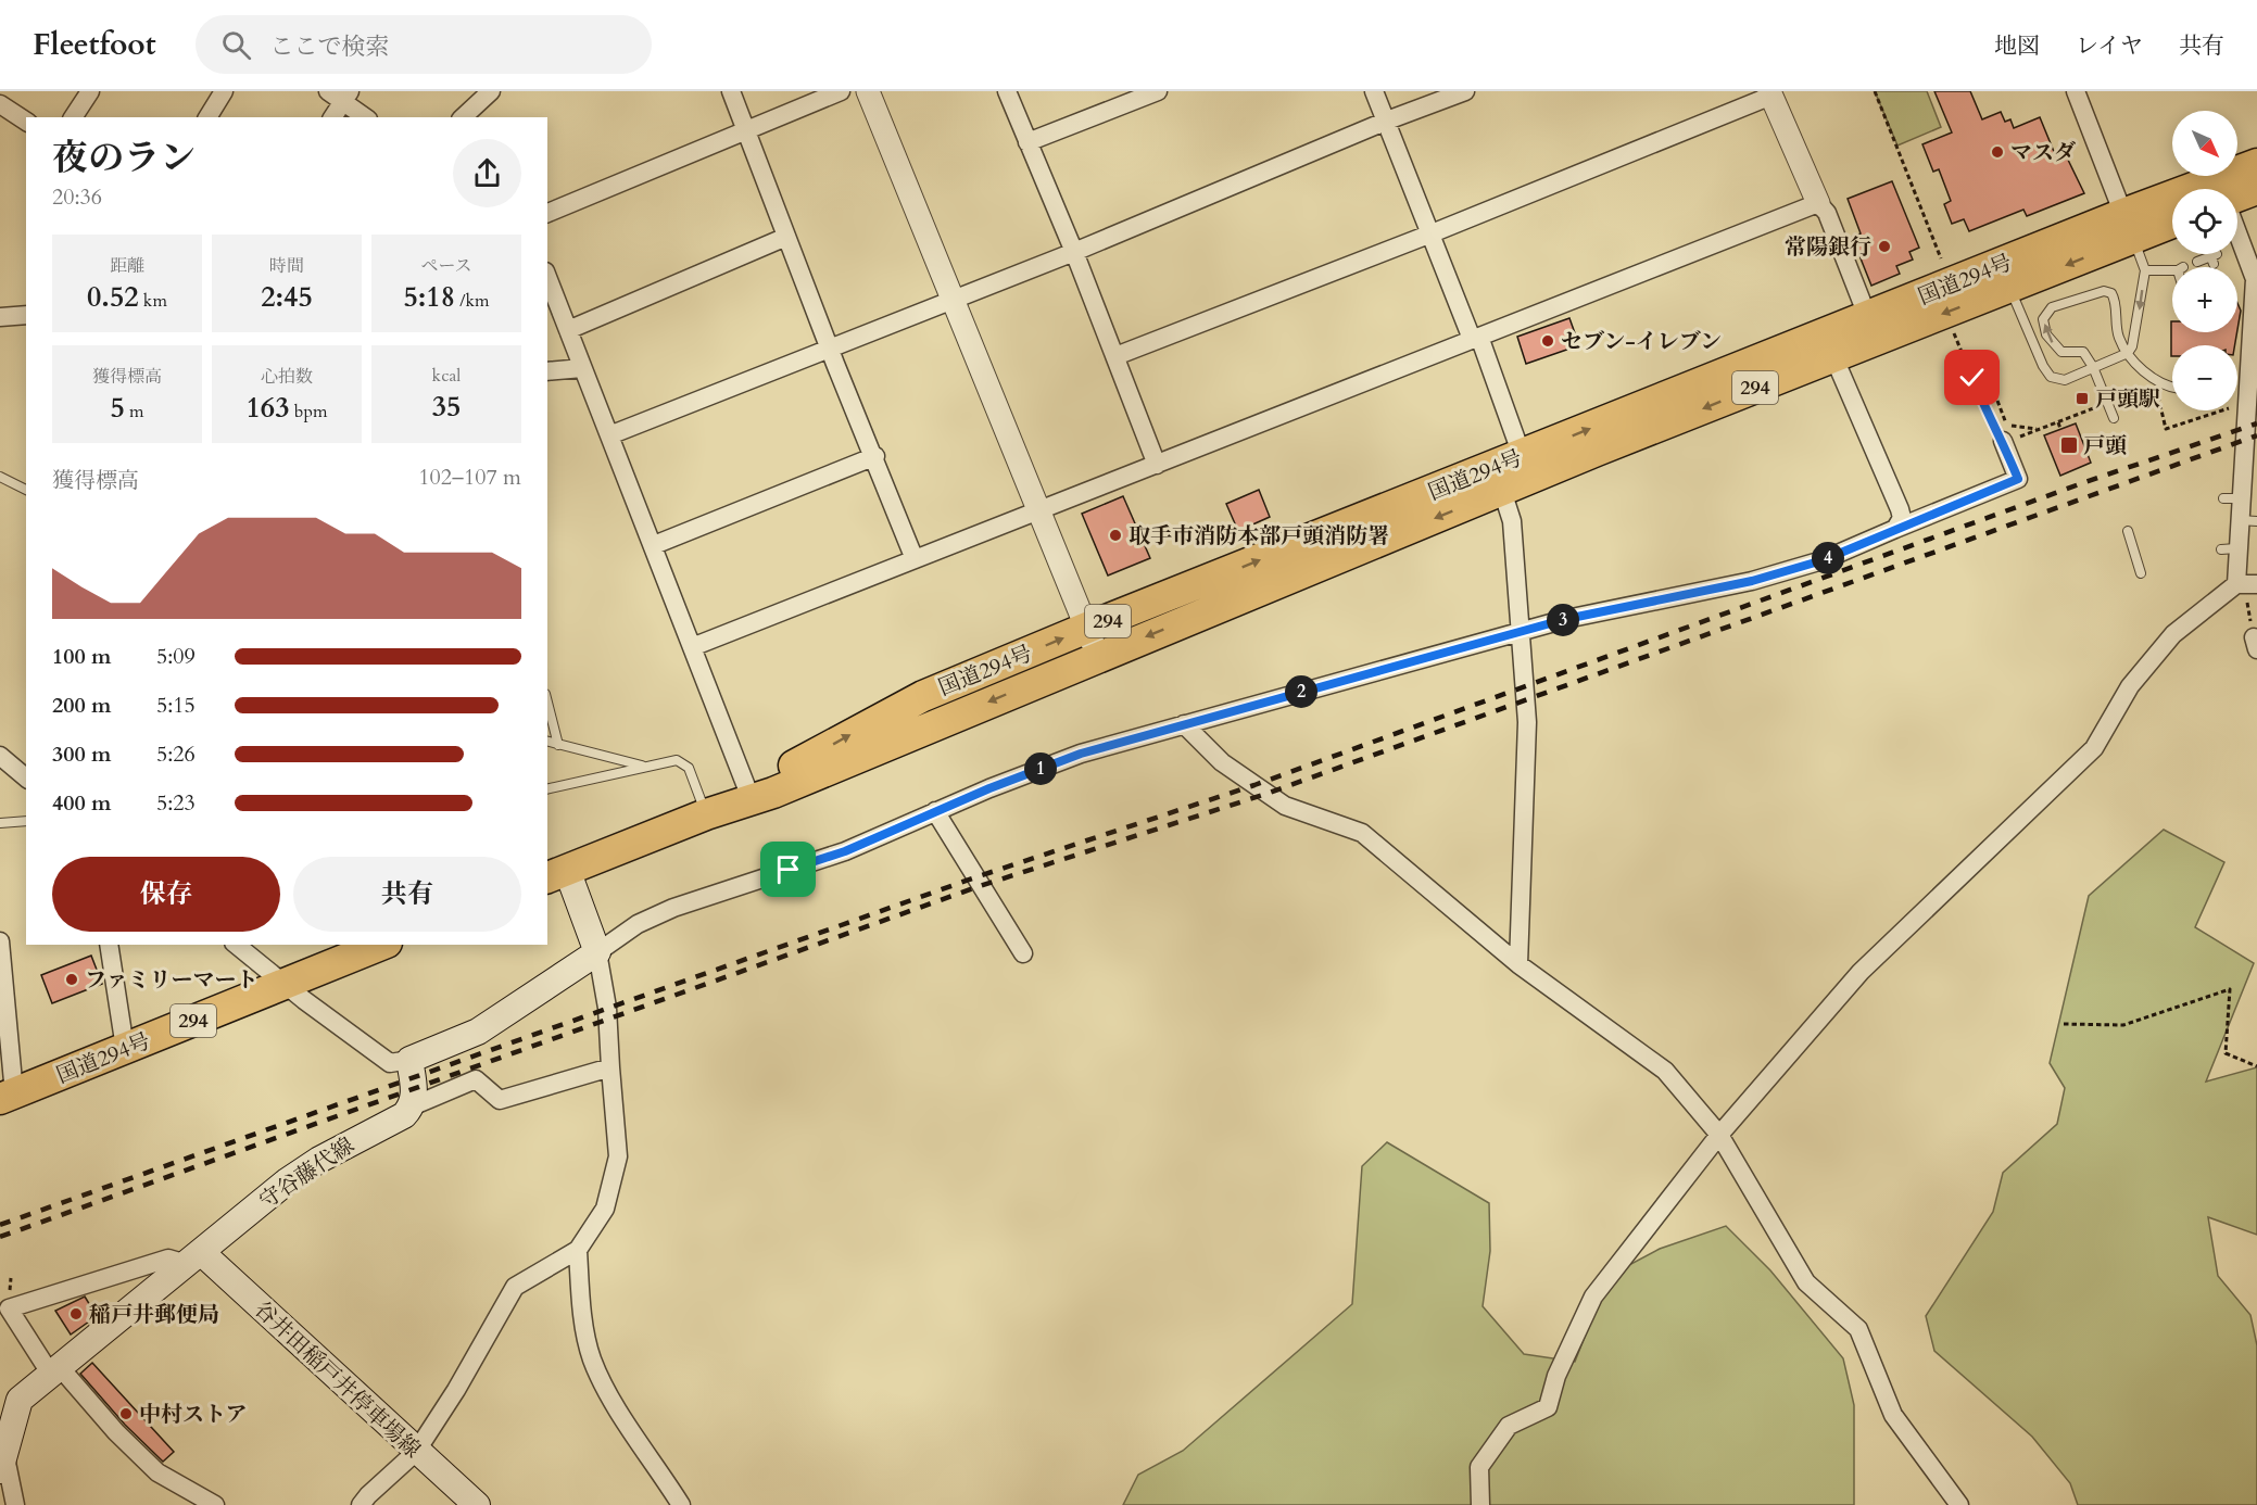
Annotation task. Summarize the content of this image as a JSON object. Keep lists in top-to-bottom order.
{
  "streets": {
    "highway": ["国道294号", "294"],
    "main road": ["守谷藤代線", "谷井田稲戸井停車場線"]
  },
  "crossings": [
    ["守谷藤代線", "谷井田稲戸井停車場線"]
  ],
  "places": {
    "other": [
      "マスダ",
      "常陽銀行",
      "セブン-イレブン",
      "取手市消防本部戸頭消防署",
      "ファミリーマート",
      "稲戸井郵便局",
      "中村ストア"
    ],
    "transit": ["戸頭駅", "戸頭"]
  },
  "north": "bottom right",
  "page": {
    "header": "Fleetfoot",
    "search": "ここで検索",
    "nav": ["地図", "レイヤ", "共有"],
    "map_buttons": ["+", "−"],
    "heading": ["夜のラン", "20:36"],
    "stats": [
      ["距離", "0.52 km"],
      ["時間", "2:45"],
      ["ペース", "5:18 /km"],
      ["獲得標高", "5 m"],
      ["心拍数", "163 bpm"],
      ["kcal", "35"]
    ],
    "chart": ["獲得標高", "102–107 m"],
    "pins": [
      "4",
      "3",
      "2",
      "1"
    ],
    "list": [
      {
        "name": "100 m",
        "note": "5:09"
      },
      {
        "name": "200 m",
        "note": "5:15"
      },
      {
        "name": "300 m",
        "note": "5:26"
      },
      {
        "name": "400 m",
        "note": "5:23"
      }
    ],
    "buttons": ["保存", "共有"]
  }
}
